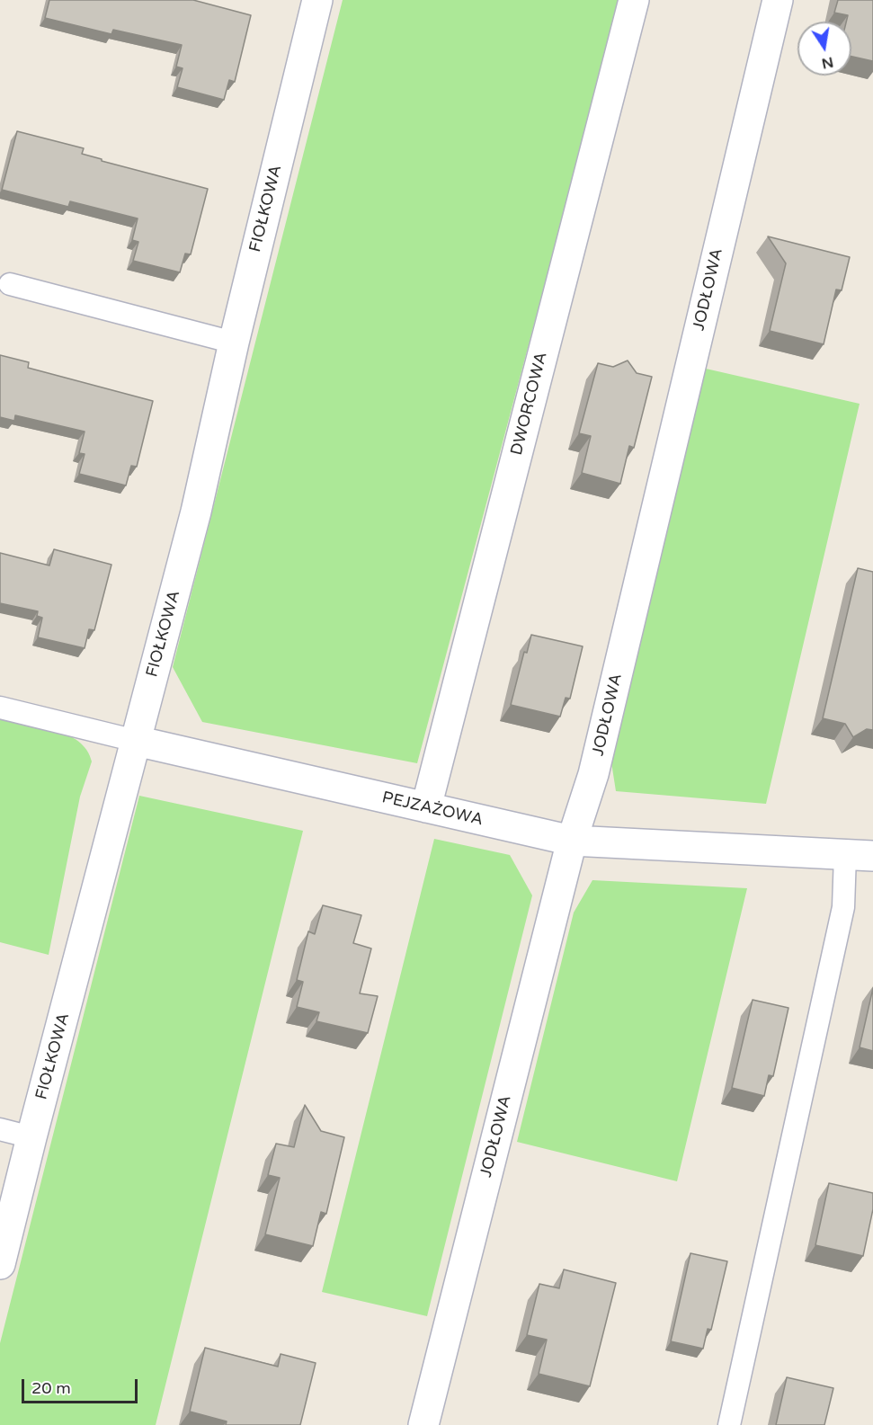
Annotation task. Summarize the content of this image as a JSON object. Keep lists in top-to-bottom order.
{
  "streets": {
    "street": [
      "FIOŁKOWA",
      "JODŁOWA",
      "DWORCOWA",
      "PEJZAŻOWA"
    ]
  },
  "crossings": [
    ["FIOŁKOWA", "PEJZAŻOWA"],
    ["JODŁOWA", "PEJZAŻOWA"],
    ["DWORCOWA", "PEJZAŻOWA"]
  ],
  "scale_bar": "20 m",
  "north": "bottom"
}
